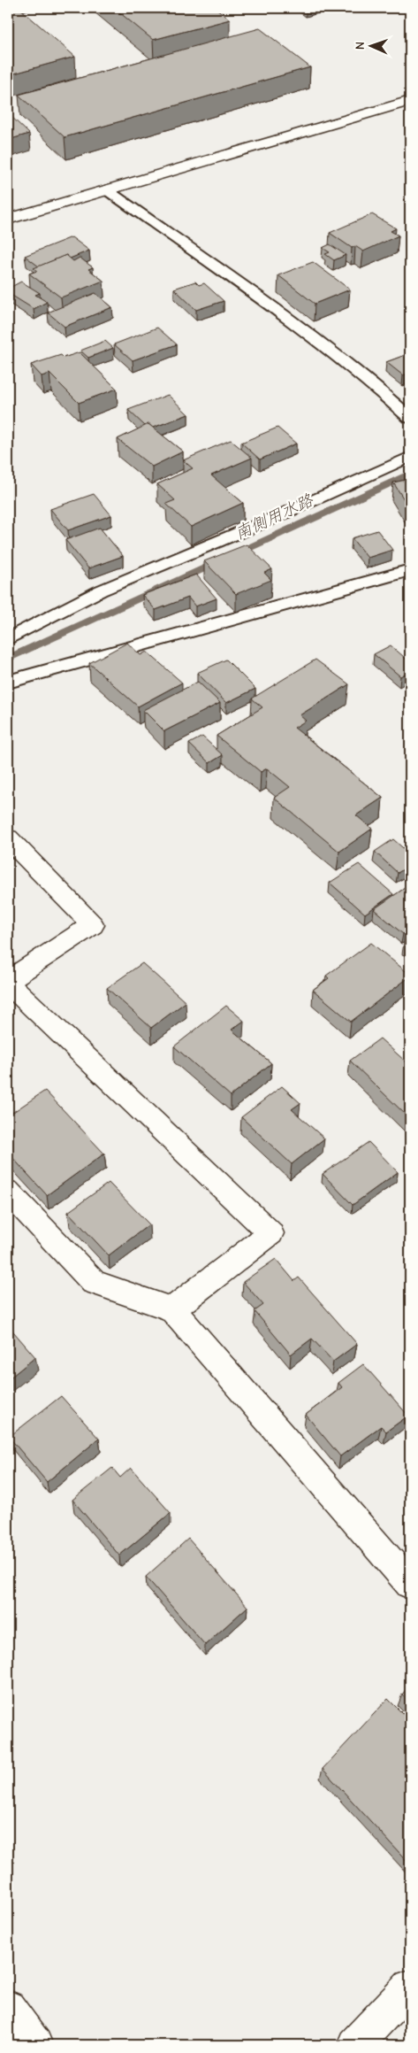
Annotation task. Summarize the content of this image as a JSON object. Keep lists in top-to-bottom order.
{
  "water": ["南側用水路"],
  "north": "left"
}
